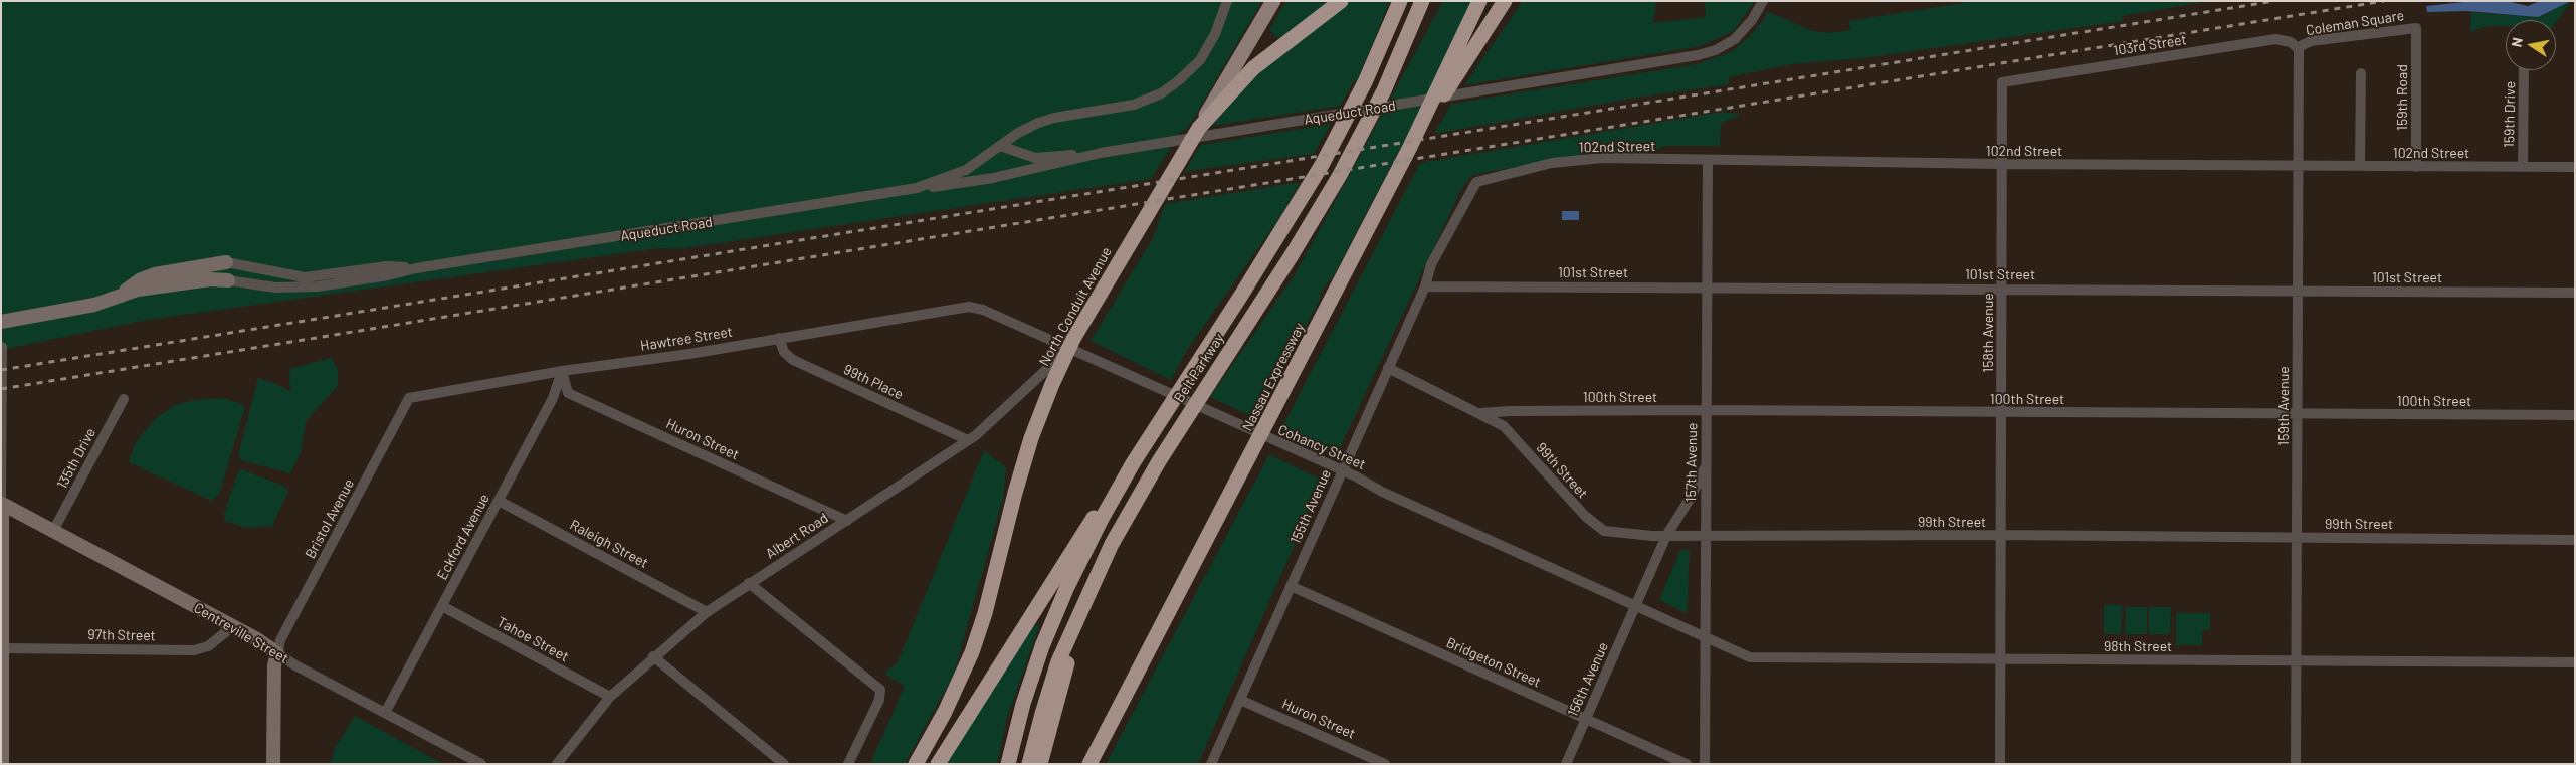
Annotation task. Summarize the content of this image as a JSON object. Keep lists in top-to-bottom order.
{
  "streets": {
    "highway": ["North Conduit Avenue", "Belt Parkway", "Nassau Expressway"],
    "street": [
      "Coleman Square",
      "103rd Street",
      "159th Road",
      "Aqueduct Road",
      "159th Drive",
      "102nd Street",
      "101st Street",
      "158th Avenue",
      "Hawtree Street",
      "99th Place",
      "100th Street",
      "159th Avenue",
      "Huron Street",
      "Cohancy Street",
      "135th Drive",
      "157th Avenue",
      "99th Street",
      "155th Avenue",
      "Bristol Avenue",
      "Albert Road",
      "Eckford Avenue",
      "Raleigh Street",
      "Centreville Street",
      "97th Street",
      "Tahoe Street",
      "98th Street",
      "Bridgeton Street",
      "156th Avenue"
    ]
  },
  "crossings": [
    ["Coleman Square", "103rd Street"],
    ["Coleman Square", "159th Road"],
    ["Coleman Square", "159th Avenue"],
    ["103rd Street", "158th Avenue"],
    ["103rd Street", "159th Avenue"],
    ["159th Road", "102nd Street"],
    ["Aqueduct Road", "North Conduit Avenue"],
    ["159th Drive", "102nd Street"],
    ["102nd Street", "158th Avenue"],
    ["102nd Street", "159th Avenue"],
    ["102nd Street", "157th Avenue"],
    ["102nd Street", "155th Avenue"],
    ["101st Street", "158th Avenue"],
    ["101st Street", "159th Avenue"],
    ["101st Street", "157th Avenue"],
    ["101st Street", "155th Avenue"],
    ["North Conduit Avenue", "Cohancy Street"],
    ["North Conduit Avenue", "Albert Road"],
    ["158th Avenue", "100th Street"],
    ["158th Avenue", "99th Street"],
    ["158th Avenue", "98th Street"],
    ["Hawtree Street", "99th Place"],
    ["Hawtree Street", "Huron Street"],
    ["Hawtree Street", "Cohancy Street"],
    ["Hawtree Street", "Bristol Avenue"],
    ["Hawtree Street", "Eckford Avenue"],
    ["99th Place", "Albert Road"],
    ["100th Street", "159th Avenue"],
    ["100th Street", "157th Avenue"],
    ["100th Street", "99th Street"],
    ["159th Avenue", "99th Street"],
    ["159th Avenue", "98th Street"],
    ["Huron Street", "155th Avenue"],
    ["Huron Street", "Albert Road"],
    ["Huron Street", "Eckford Avenue"],
    ["Cohancy Street", "157th Avenue"],
    ["Cohancy Street", "155th Avenue"],
    ["Cohancy Street", "Albert Road"],
    ["Cohancy Street", "98th Street"],
    ["Cohancy Street", "156th Avenue"],
    ["135th Drive", "Centreville Street"],
    ["157th Avenue", "99th Street"],
    ["157th Avenue", "98th Street"],
    ["99th Street", "155th Avenue"],
    ["155th Avenue", "Bridgeton Street"],
    ["Bristol Avenue", "Centreville Street"],
    ["Albert Road", "Raleigh Street"],
    ["Albert Road", "Tahoe Street"],
    ["Eckford Avenue", "Raleigh Street"],
    ["Eckford Avenue", "Centreville Street"],
    ["Eckford Avenue", "Tahoe Street"],
    ["Centreville Street", "97th Street"],
    ["Bridgeton Street", "156th Avenue"]
  ],
  "north": "left"
}
